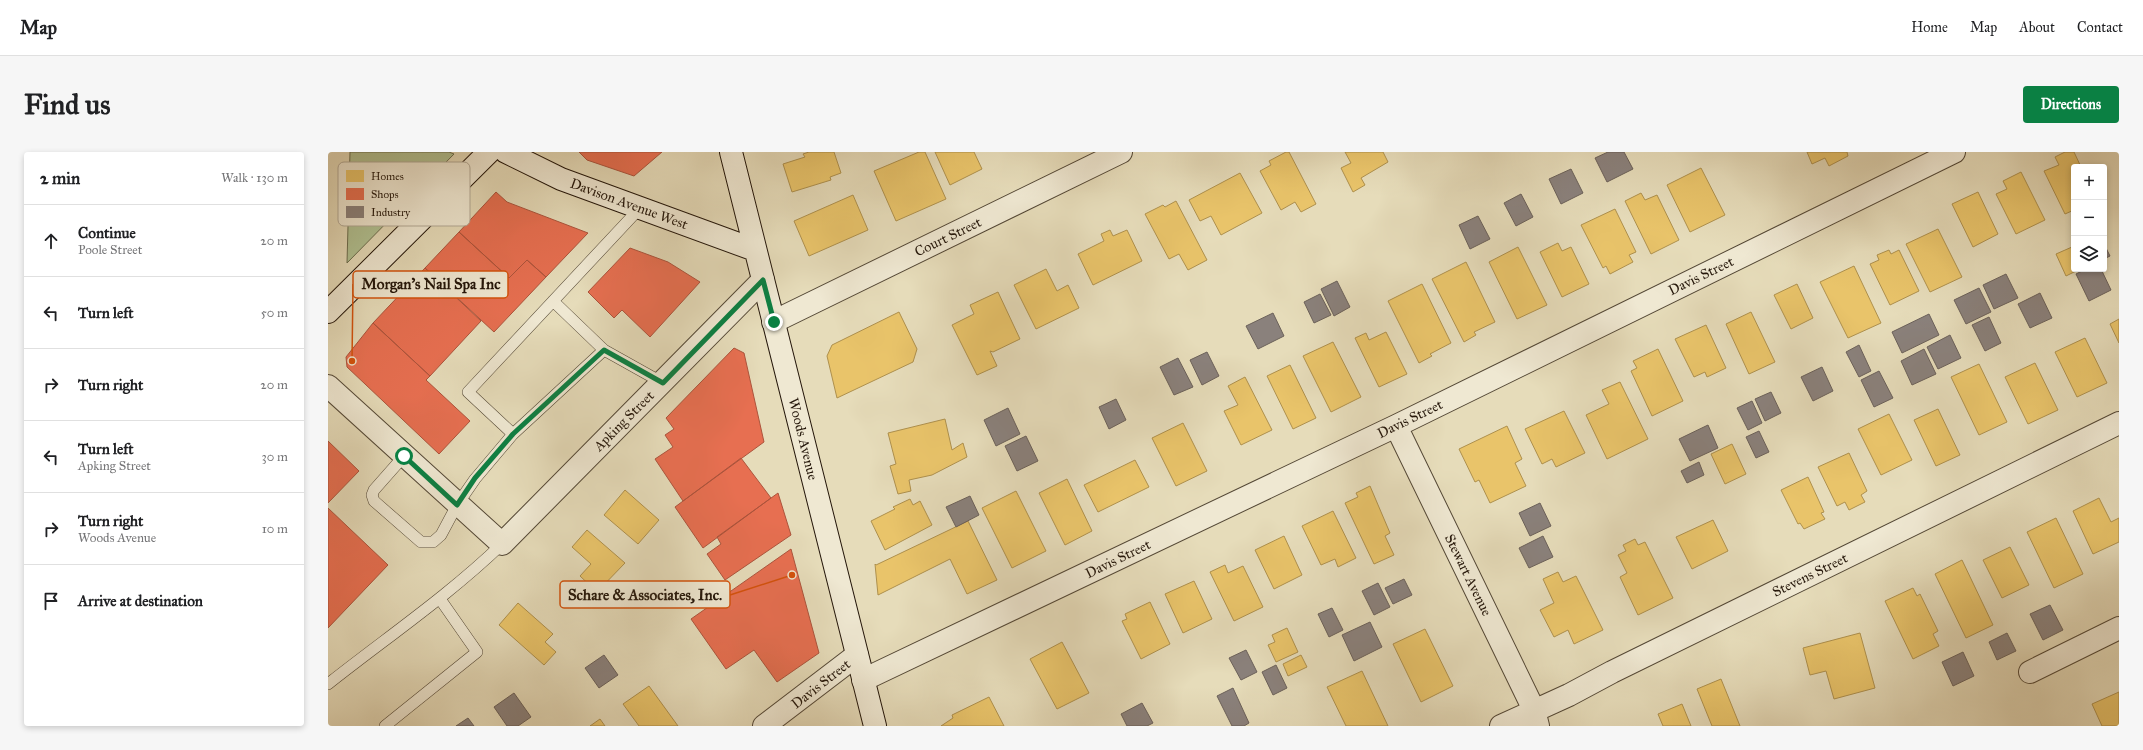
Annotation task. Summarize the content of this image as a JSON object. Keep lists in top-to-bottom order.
{
  "streets": {
    "street": [
      "Davison Avenue West",
      "Court Street",
      "Davis Street",
      "Apking Street",
      "Woods Avenue",
      "Stewart Avenue",
      "Stevens Street"
    ]
  },
  "crossings": [
    ["Davison Avenue West", "Woods Avenue"],
    ["Court Street", "Woods Avenue"],
    ["Davis Street", "Woods Avenue"],
    ["Davis Street", "Stewart Avenue"],
    ["Apking Street", "Woods Avenue"],
    ["Stewart Avenue", "Stevens Street"]
  ],
  "places": ["Morgan's Nail Spa Inc", "Schare & Associates, Inc."],
  "legend": ["Homes", "Shops", "Industry"],
  "page": {
    "header": "Map",
    "nav": [
      "Home",
      "Map",
      "About",
      "Contact"
    ],
    "buttons": "Directions",
    "title": "Find us",
    "heading": ["2 min", "Walk · 130 m"],
    "map_buttons": ["+", "−"],
    "list": [
      ["Continue", "Poole Street", "20 m"],
      ["Turn left", "50 m"],
      ["Turn right", "20 m"],
      ["Turn left", "Apking Street", "30 m"],
      ["Turn right", "Woods Avenue", "10 m"],
      "Arrive at destination"
    ]
  }
}
